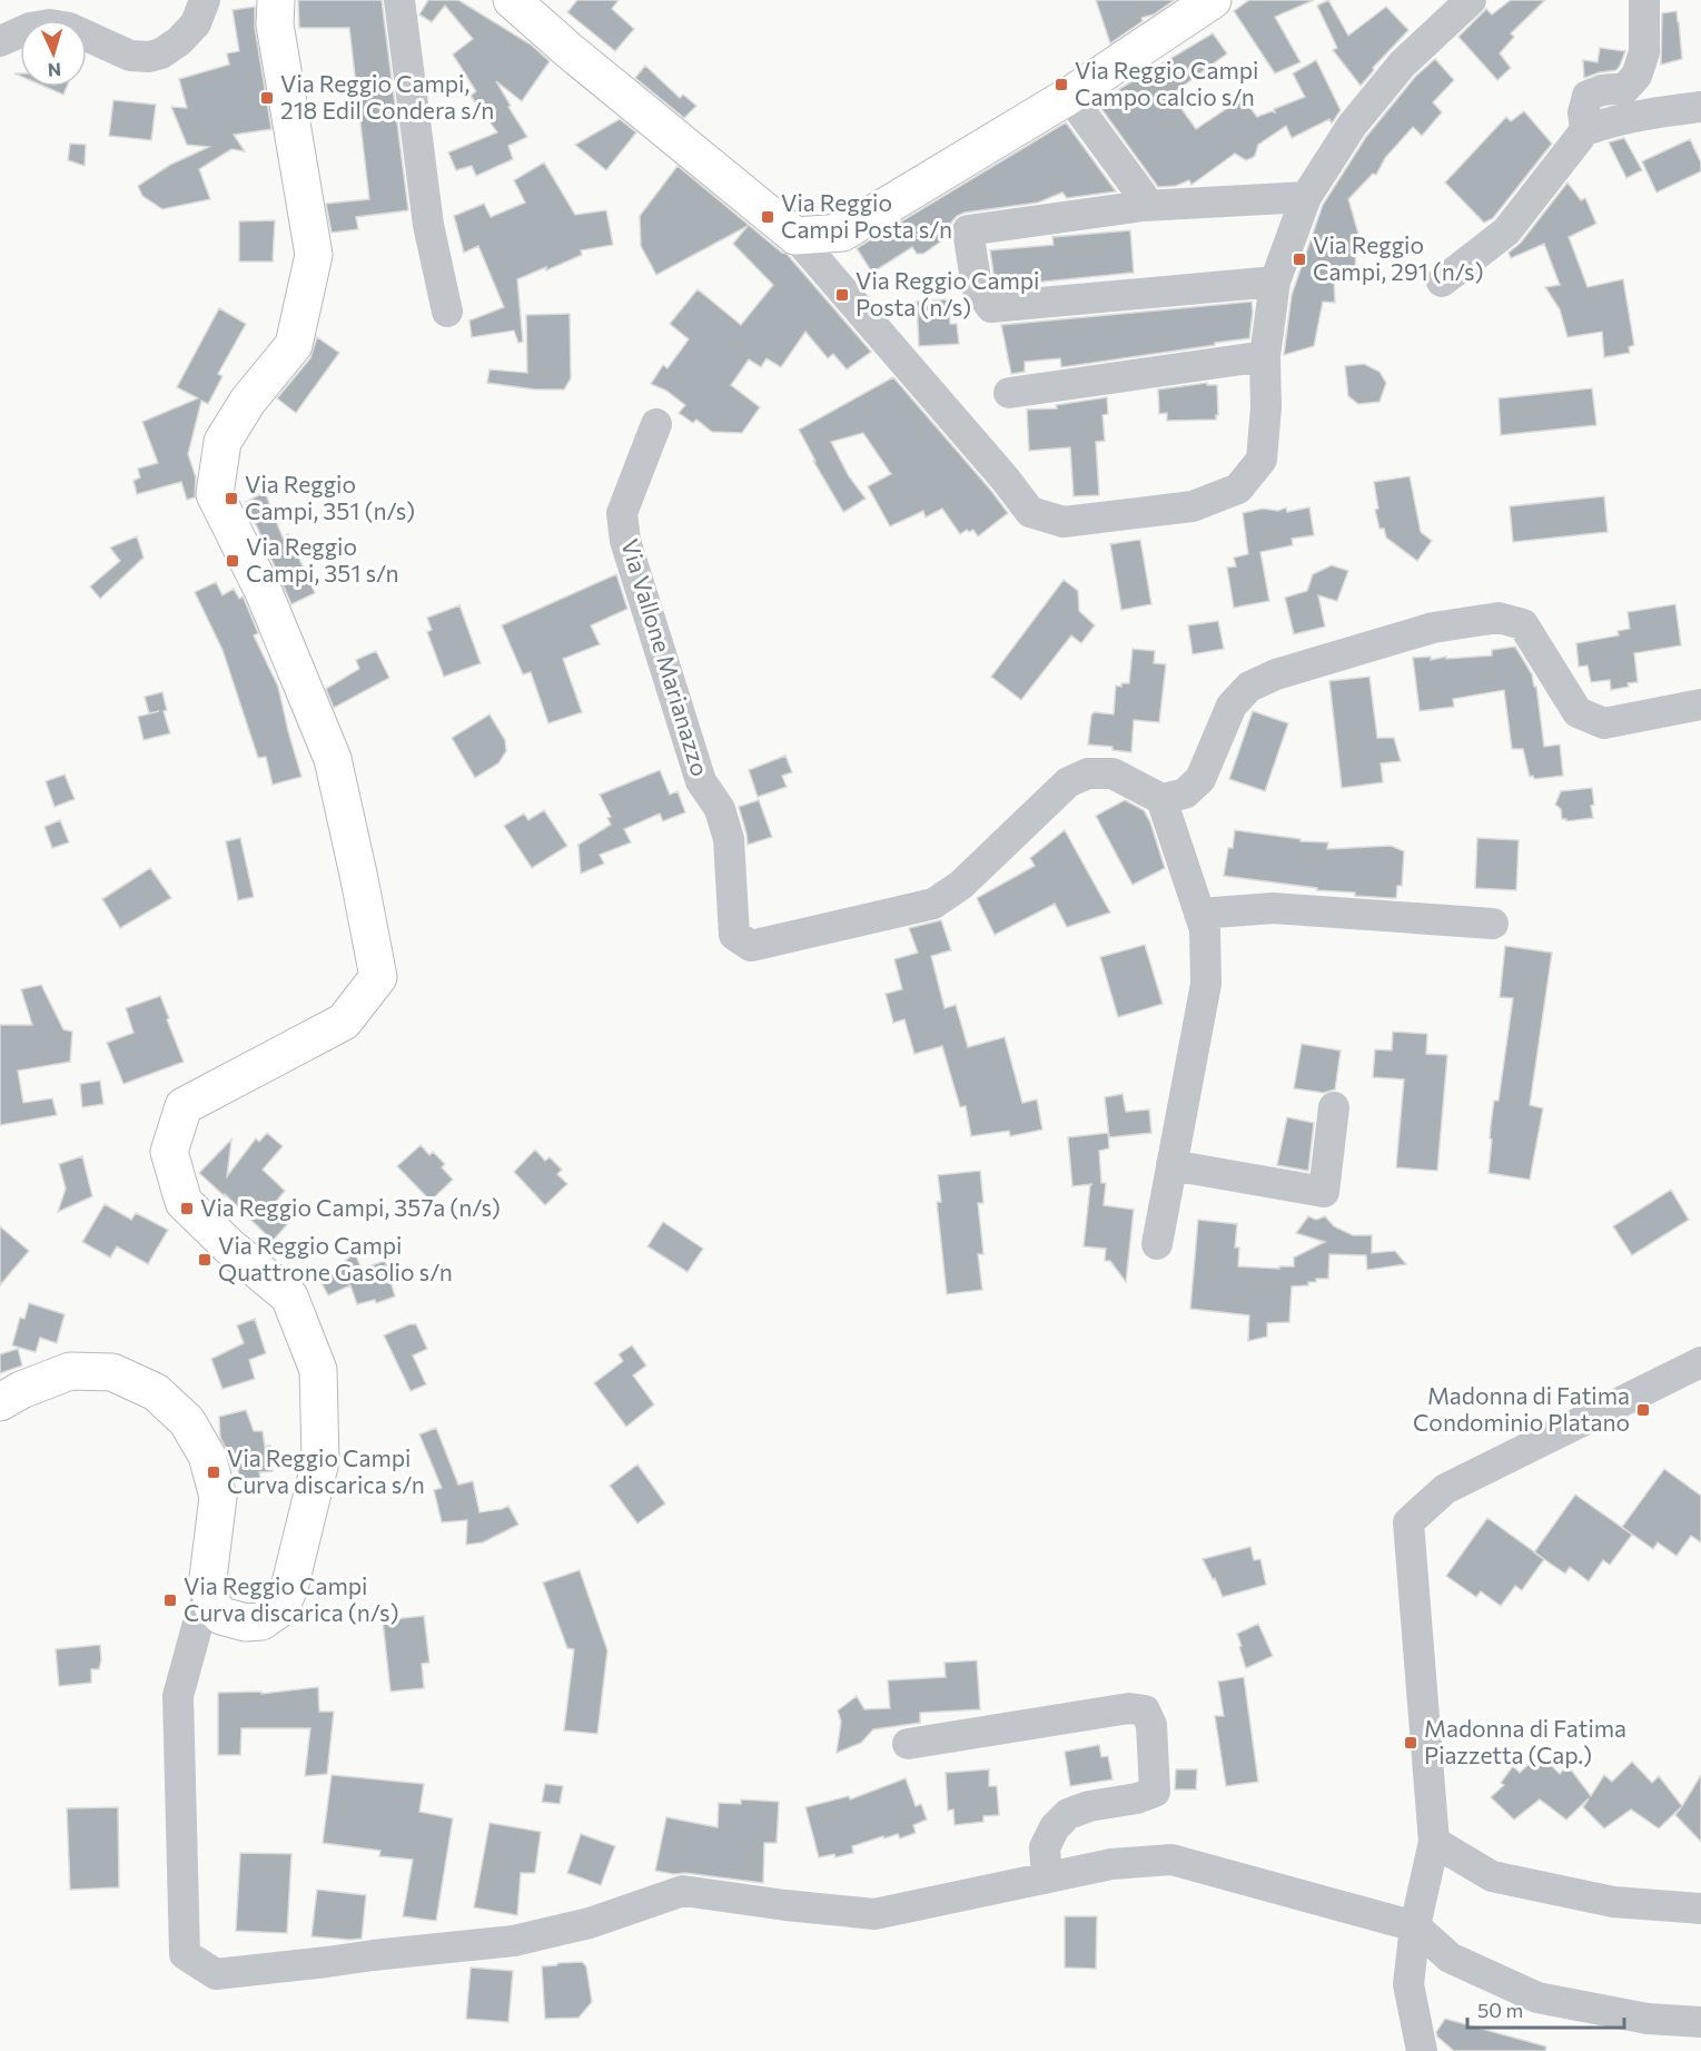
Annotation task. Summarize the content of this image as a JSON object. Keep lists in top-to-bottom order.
{
  "streets": {
    "street": ["Via Vallone Marianazzo"]
  },
  "places": {
    "transit": [
      "Via Reggio Campi Campo calcio s/n",
      "Via Reggio Campi, 218 Edil Condera s/n",
      "Via Reggio Campi Posta s/n",
      "Via Reggio Campi, 291 (n/s)",
      "Via Reggio Campi Posta (n/s)",
      "Via Reggio Campi, 351 (n/s)",
      "Via Reggio Campi, 351 s/n",
      "Via Reggio Campi, 357a (n/s)",
      "Via Reggio Campi Quattrone Gasolio s/n",
      "Madonna di Fatima Condominio Platano",
      "Via Reggio Campi Curva discarica s/n",
      "Via Reggio Campi Curva discarica (n/s)",
      "Madonna di Fatima Piazzetta (Cap.)"
    ]
  },
  "scale_bar": "50 m",
  "north": "bottom"
}
